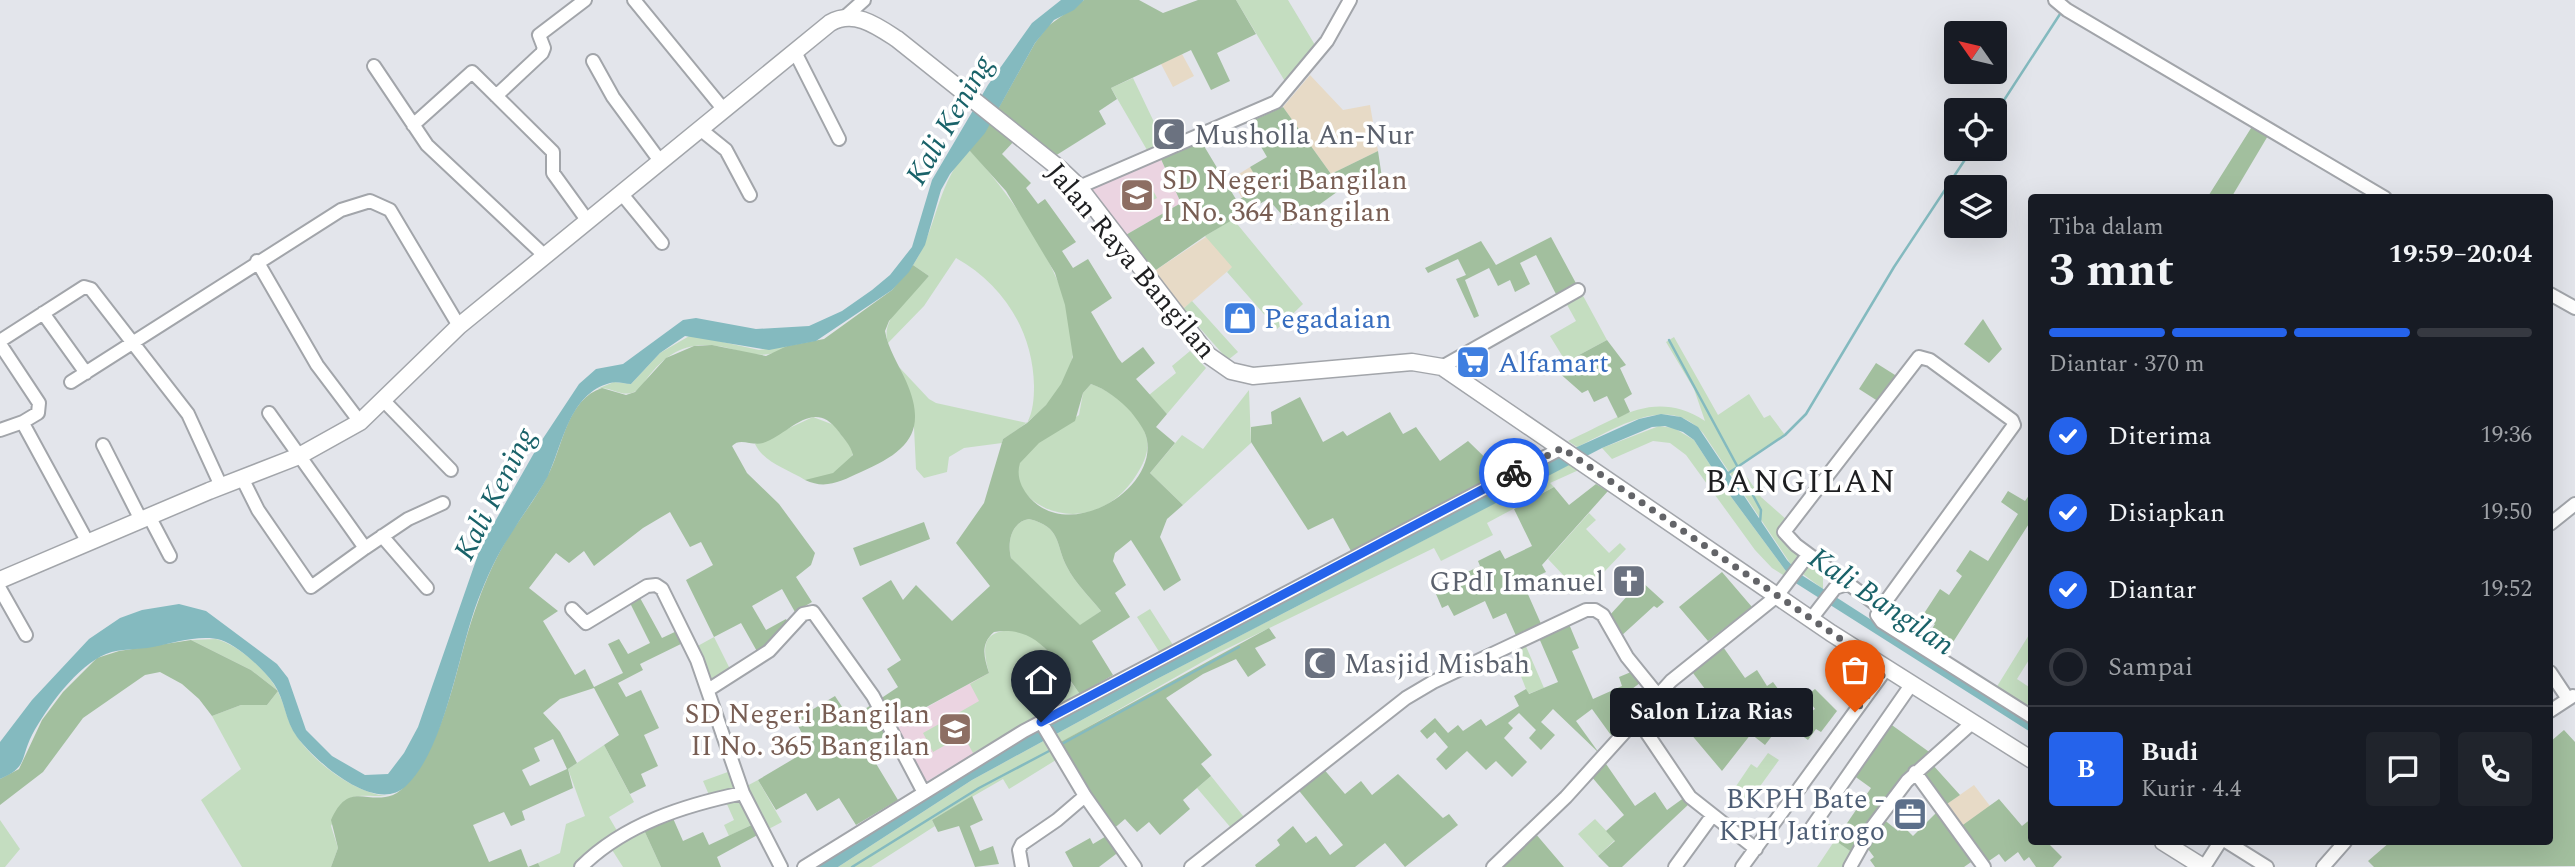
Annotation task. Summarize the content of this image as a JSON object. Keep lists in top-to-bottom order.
{
  "streets": {
    "main road": ["Jalan Raya Bangilan"]
  },
  "districts": ["BANGILAN"],
  "water": ["Kali Kening", "Kali Bangilan"],
  "places": {
    "mosque": ["Musholla An-Nur", "Masjid Misbah"],
    "school or university": ["SD Negeri Bangilan I No. 364 Bangilan", "SD Negeri Bangilan II No. 365 Bangilan"],
    "shop": ["Pegadaian"],
    "supermarket": ["Alfamart"],
    "church": ["GPdI Imanuel"],
    "other": ["Salon Liza Rias"],
    "office": ["BKPH Bate - KPH Jatirogo"]
  },
  "north": "top left",
  "page": {
    "heading": ["3 mnt", "Tiba dalam", "19:59–20:04"],
    "panel": ["Budi", "Kurir · 4.4"],
    "bar": "Diantar · 370 m",
    "list": [
      ["Diterima", "19:36"],
      ["Disiapkan", "19:50"],
      ["Diantar", "19:52"],
      "Sampai"
    ],
    "bubble": "Salon Liza Rias",
    "round": "B"
  }
}
